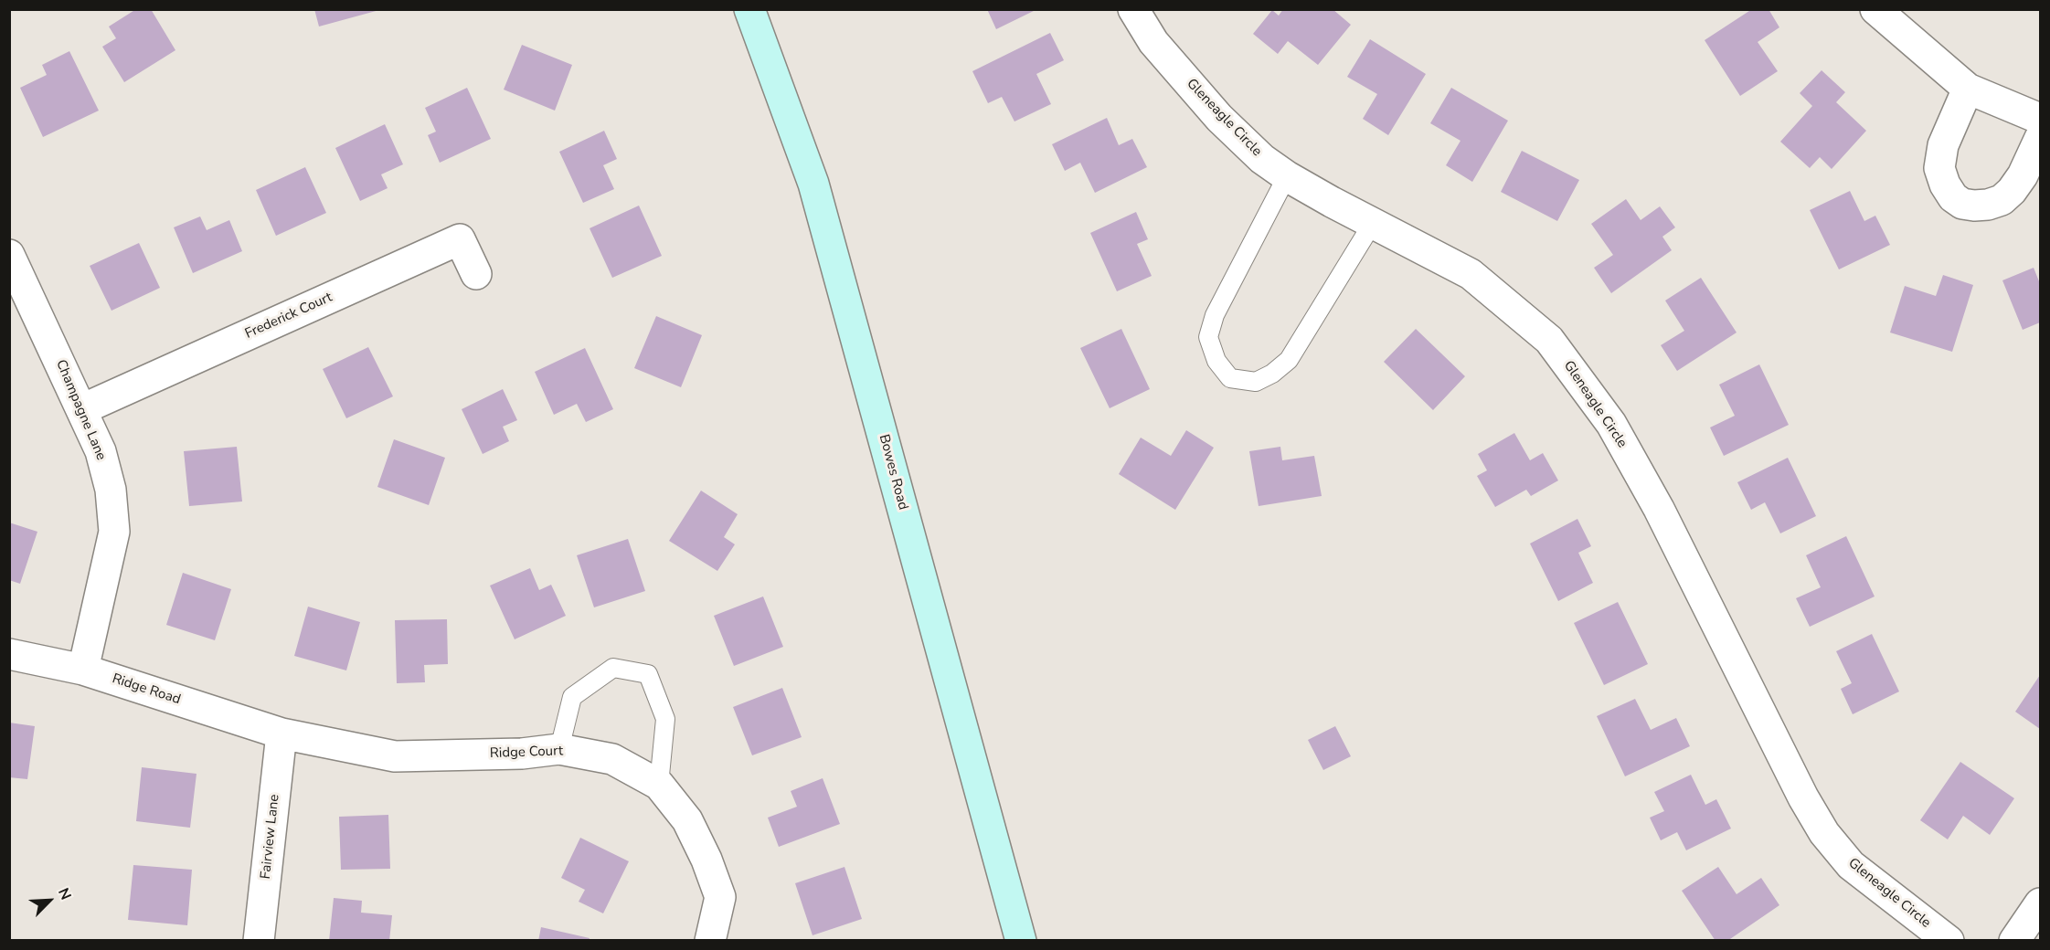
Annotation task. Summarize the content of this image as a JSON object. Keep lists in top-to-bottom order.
{
  "streets": {
    "main road": ["Bowes Road"],
    "street": [
      "Gleneagle Circle",
      "Frederick Court",
      "Champagne Lane",
      "Ridge Road",
      "Ridge Court",
      "Fairview Lane"
    ]
  },
  "crossings": [
    ["Frederick Court", "Champagne Lane"],
    ["Champagne Lane", "Ridge Road"],
    ["Ridge Road", "Ridge Court"],
    ["Ridge Road", "Fairview Lane"],
    ["Ridge Court", "Fairview Lane"]
  ],
  "north": "top right"
}
